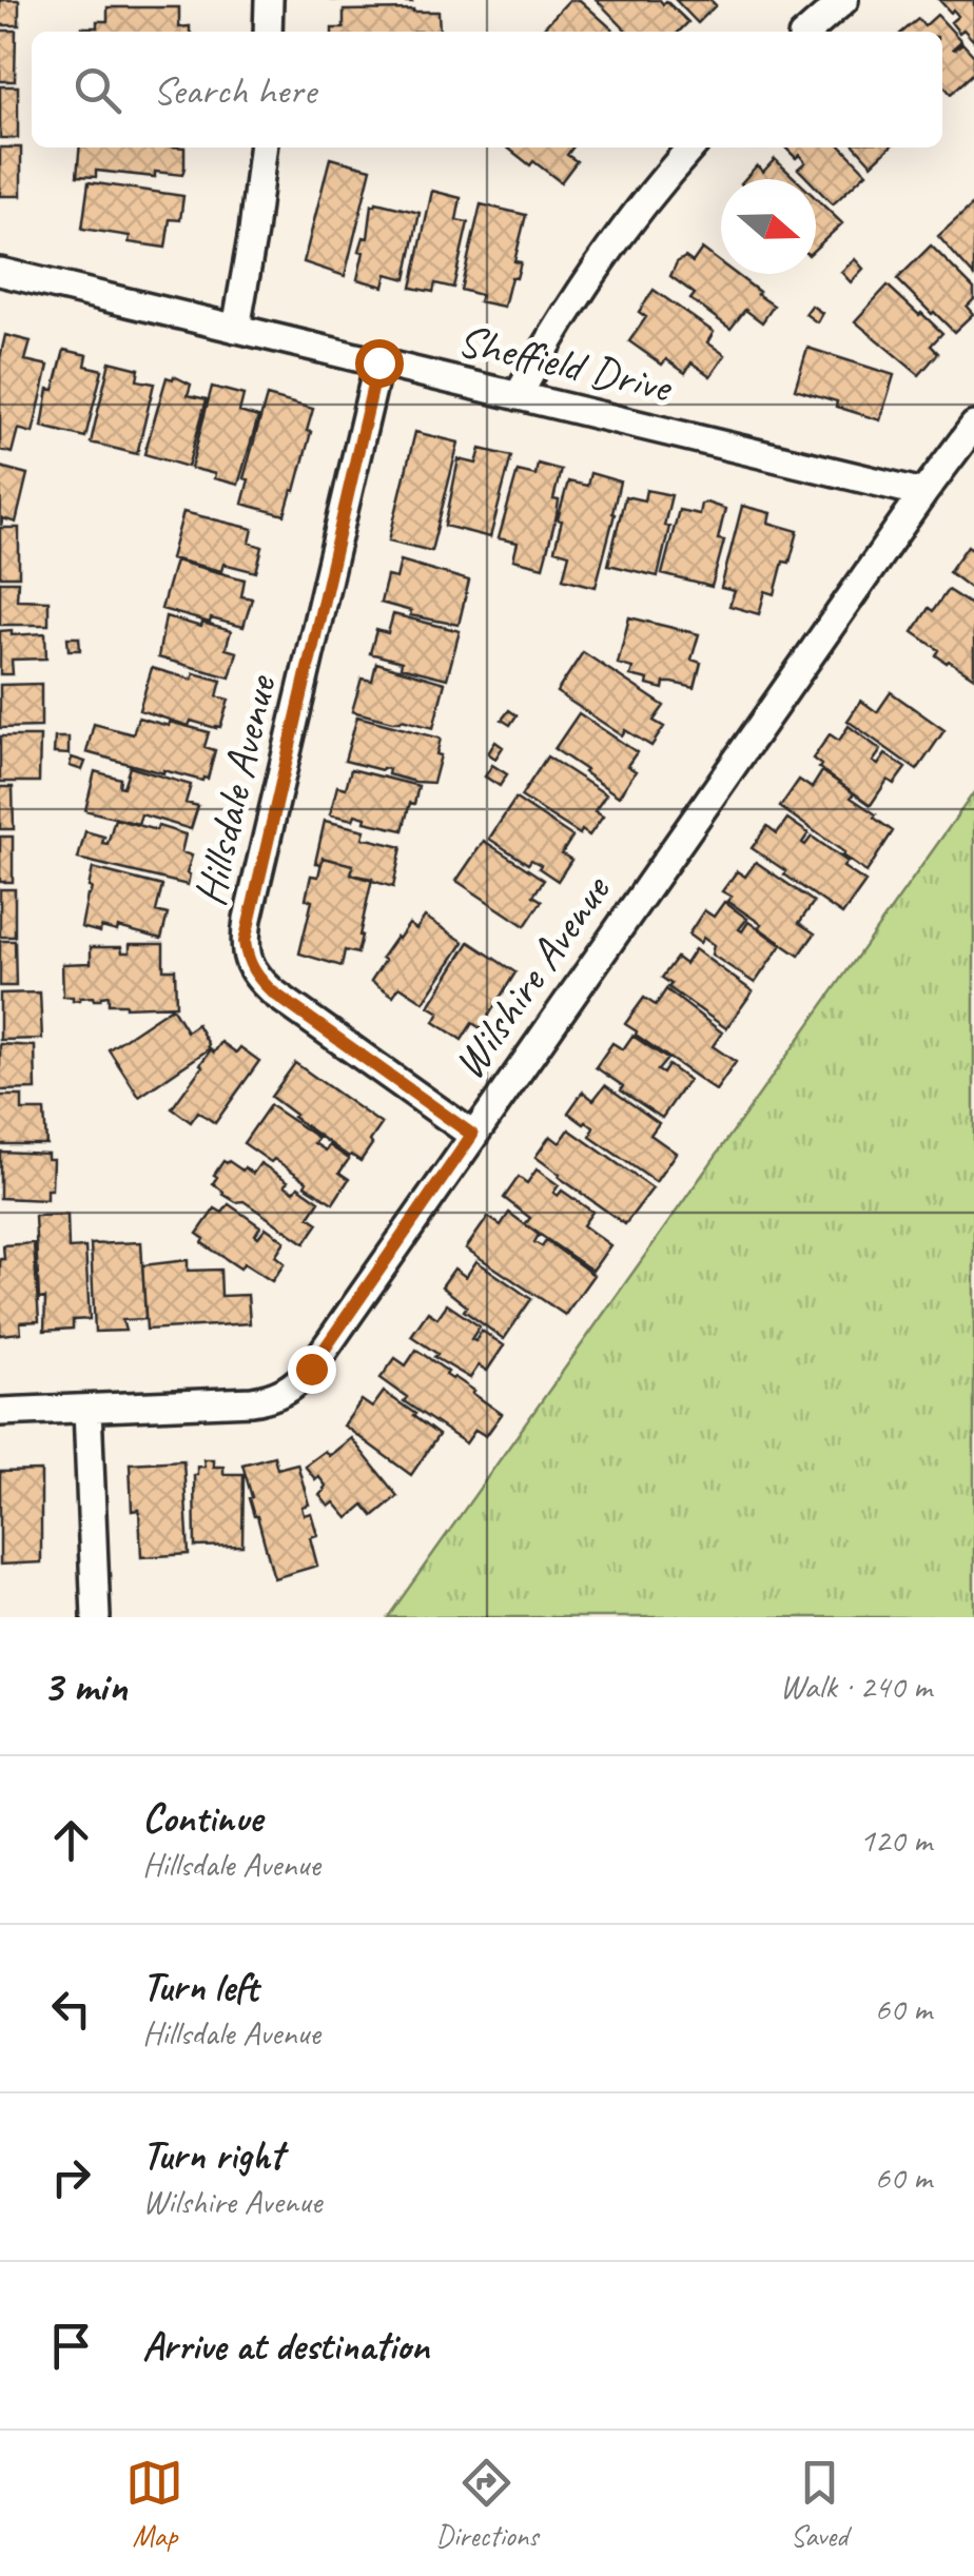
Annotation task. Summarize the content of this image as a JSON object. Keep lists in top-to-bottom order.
{
  "streets": {
    "street": ["Sheffield Drive", "Hillsdale Avenue", "Wilshire Avenue"]
  },
  "crossings": [
    ["Sheffield Drive", "Hillsdale Avenue"],
    ["Sheffield Drive", "Wilshire Avenue"],
    ["Hillsdale Avenue", "Wilshire Avenue"]
  ],
  "north": "right",
  "page": {
    "search": "Search here",
    "heading": ["3 min", "Walk · 240 m"],
    "list": [
      ["Continue", "Hillsdale Avenue", "120 m"],
      ["Turn left", "Hillsdale Avenue", "60 m"],
      ["Turn right", "Wilshire Avenue", "60 m"],
      "Arrive at destination"
    ],
    "nav": ["Map", "Directions", "Saved"]
  }
}
